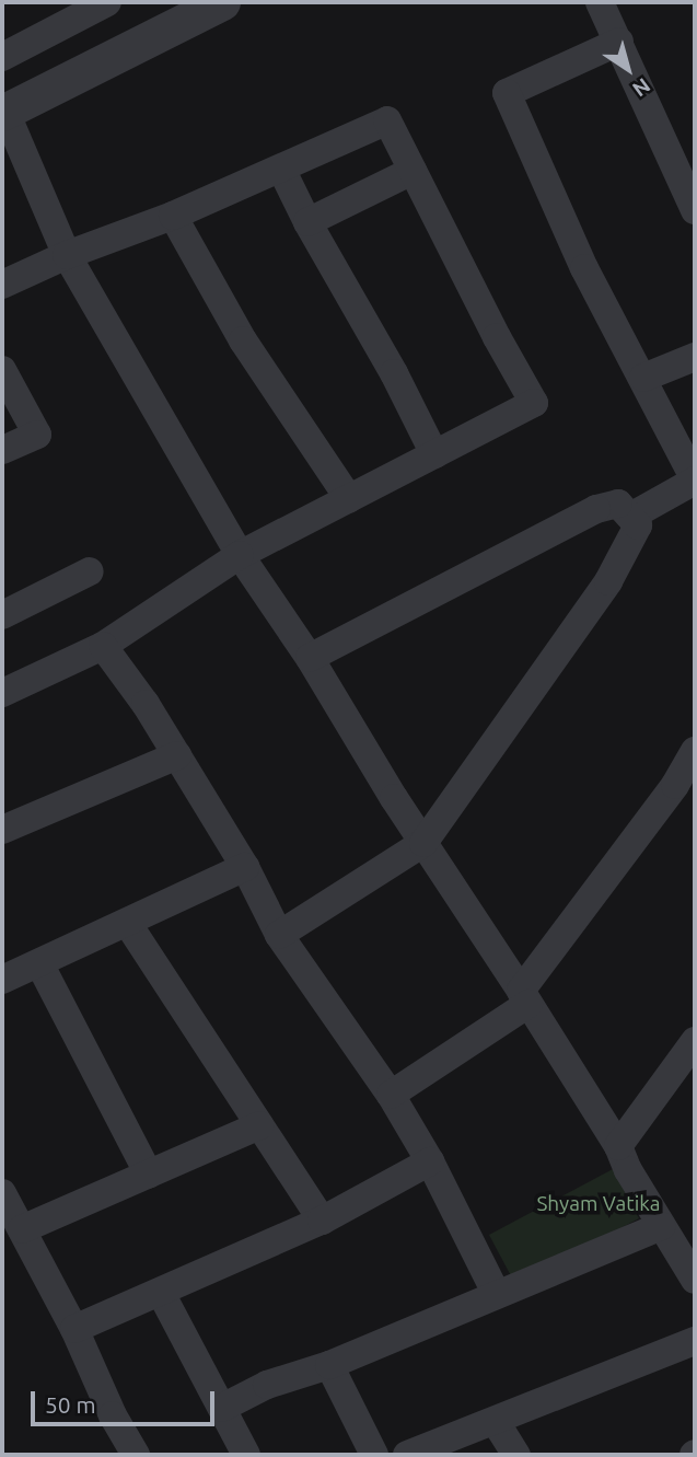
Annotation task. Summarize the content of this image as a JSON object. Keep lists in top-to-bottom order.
{
  "parks": ["Shyam Vatika"],
  "scale_bar": "50 m",
  "north": "bottom right"
}
